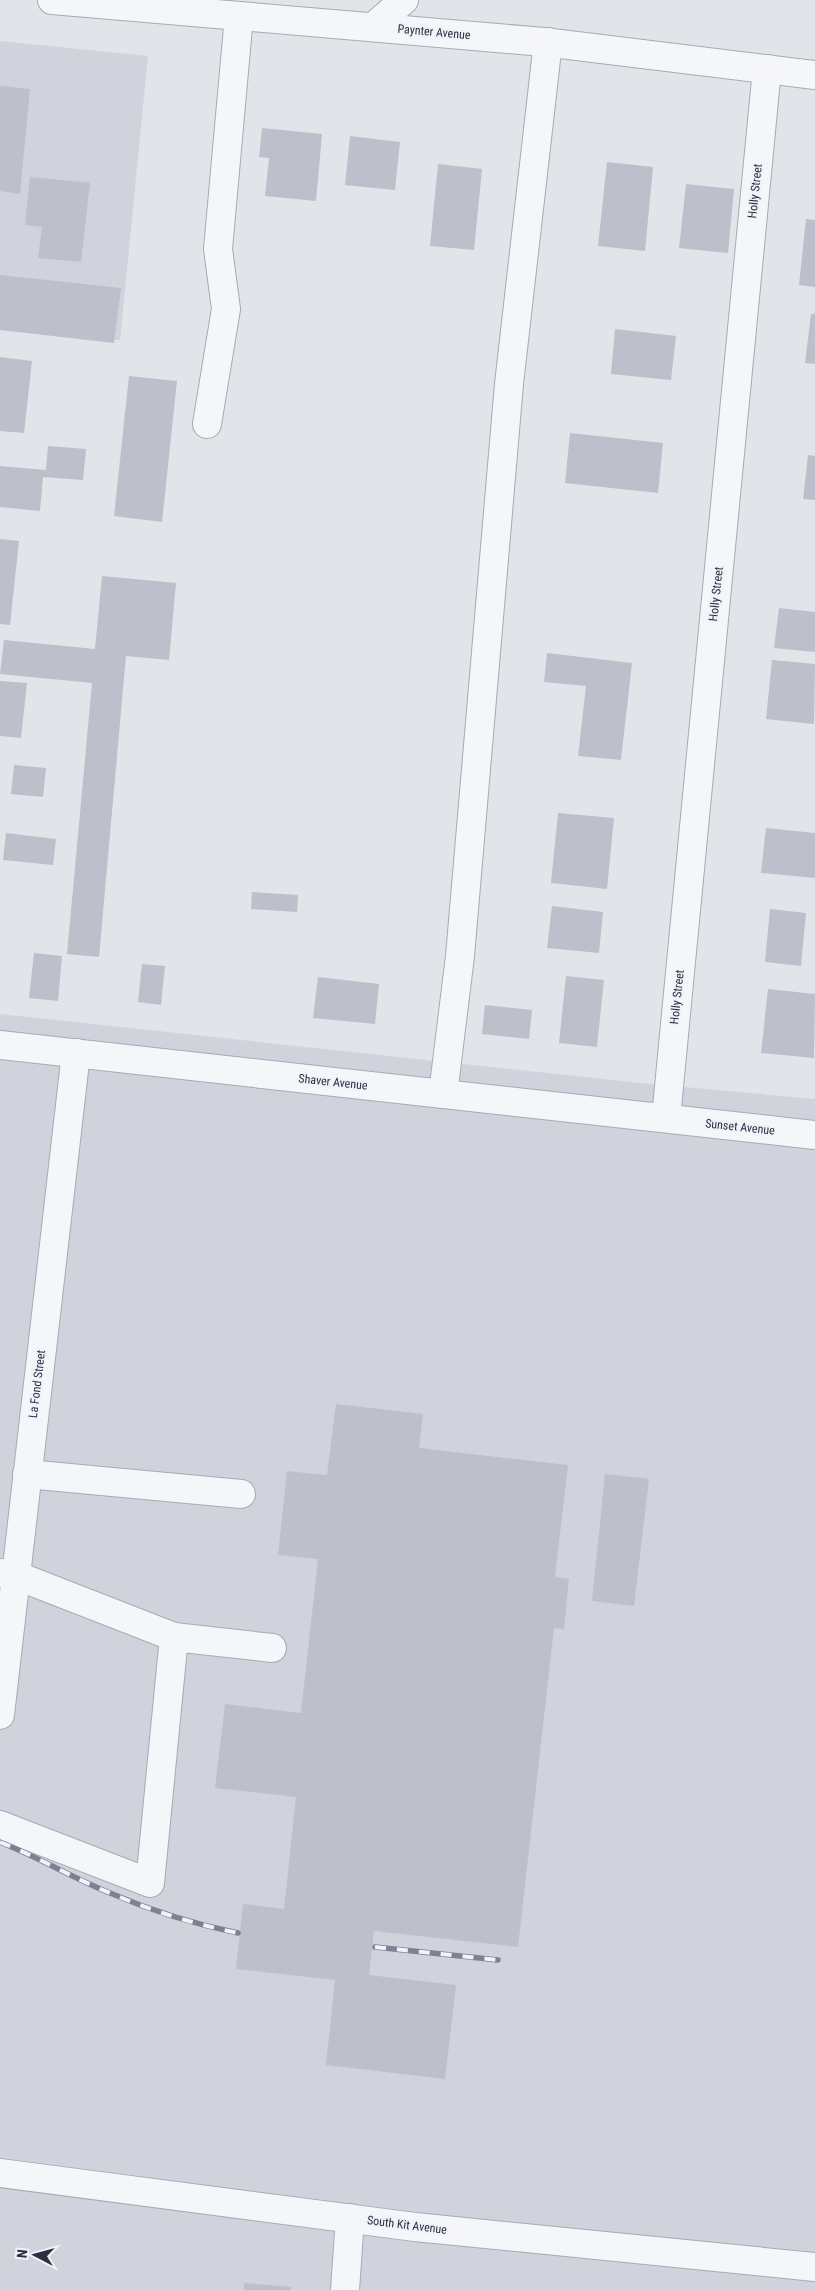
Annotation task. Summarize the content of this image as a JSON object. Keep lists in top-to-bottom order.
{
  "streets": {
    "street": [
      "Paynter Avenue",
      "Holly Street",
      "Shaver Avenue",
      "Sunset Avenue",
      "La Fond Street",
      "South Kit Avenue"
    ]
  },
  "crossings": [
    ["Paynter Avenue", "Holly Street"],
    ["Holly Street", "Shaver Avenue"],
    ["Holly Street", "Sunset Avenue"],
    ["Shaver Avenue", "Sunset Avenue"],
    ["Shaver Avenue", "La Fond Street"]
  ],
  "north": "left"
}
